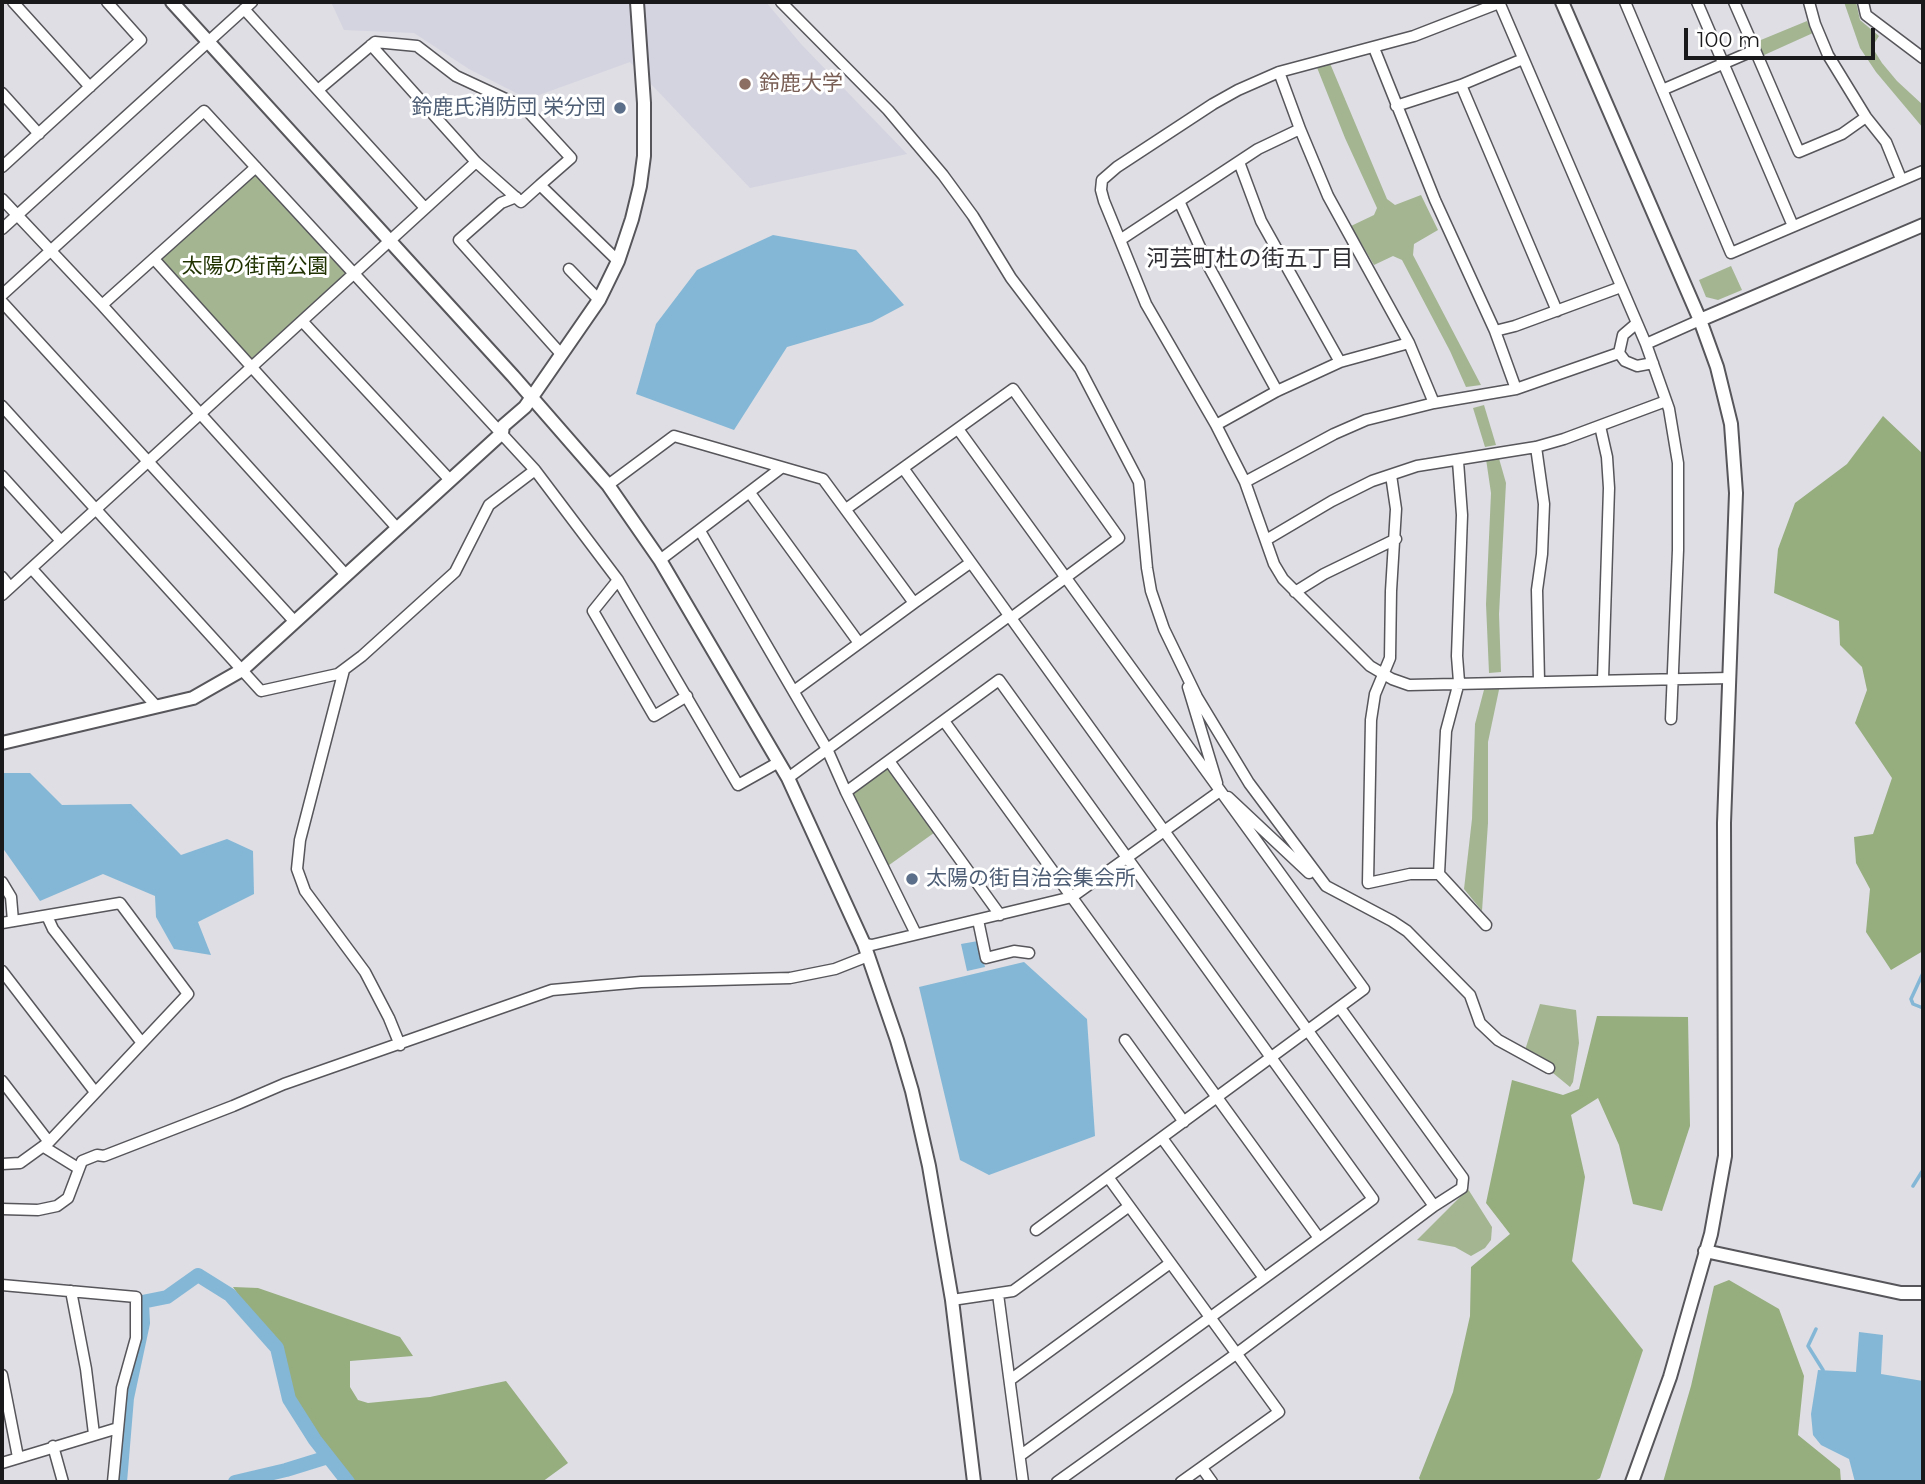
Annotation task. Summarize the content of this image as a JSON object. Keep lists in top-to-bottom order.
{
  "districts": ["河芸町杜の街五丁目"],
  "parks": ["太陽の街南公園"],
  "places": ["鈴鹿大学", "鈴鹿氏消防団 栄分団", "太陽の街自治会集会所"],
  "scale_bar": "100 m"
}
